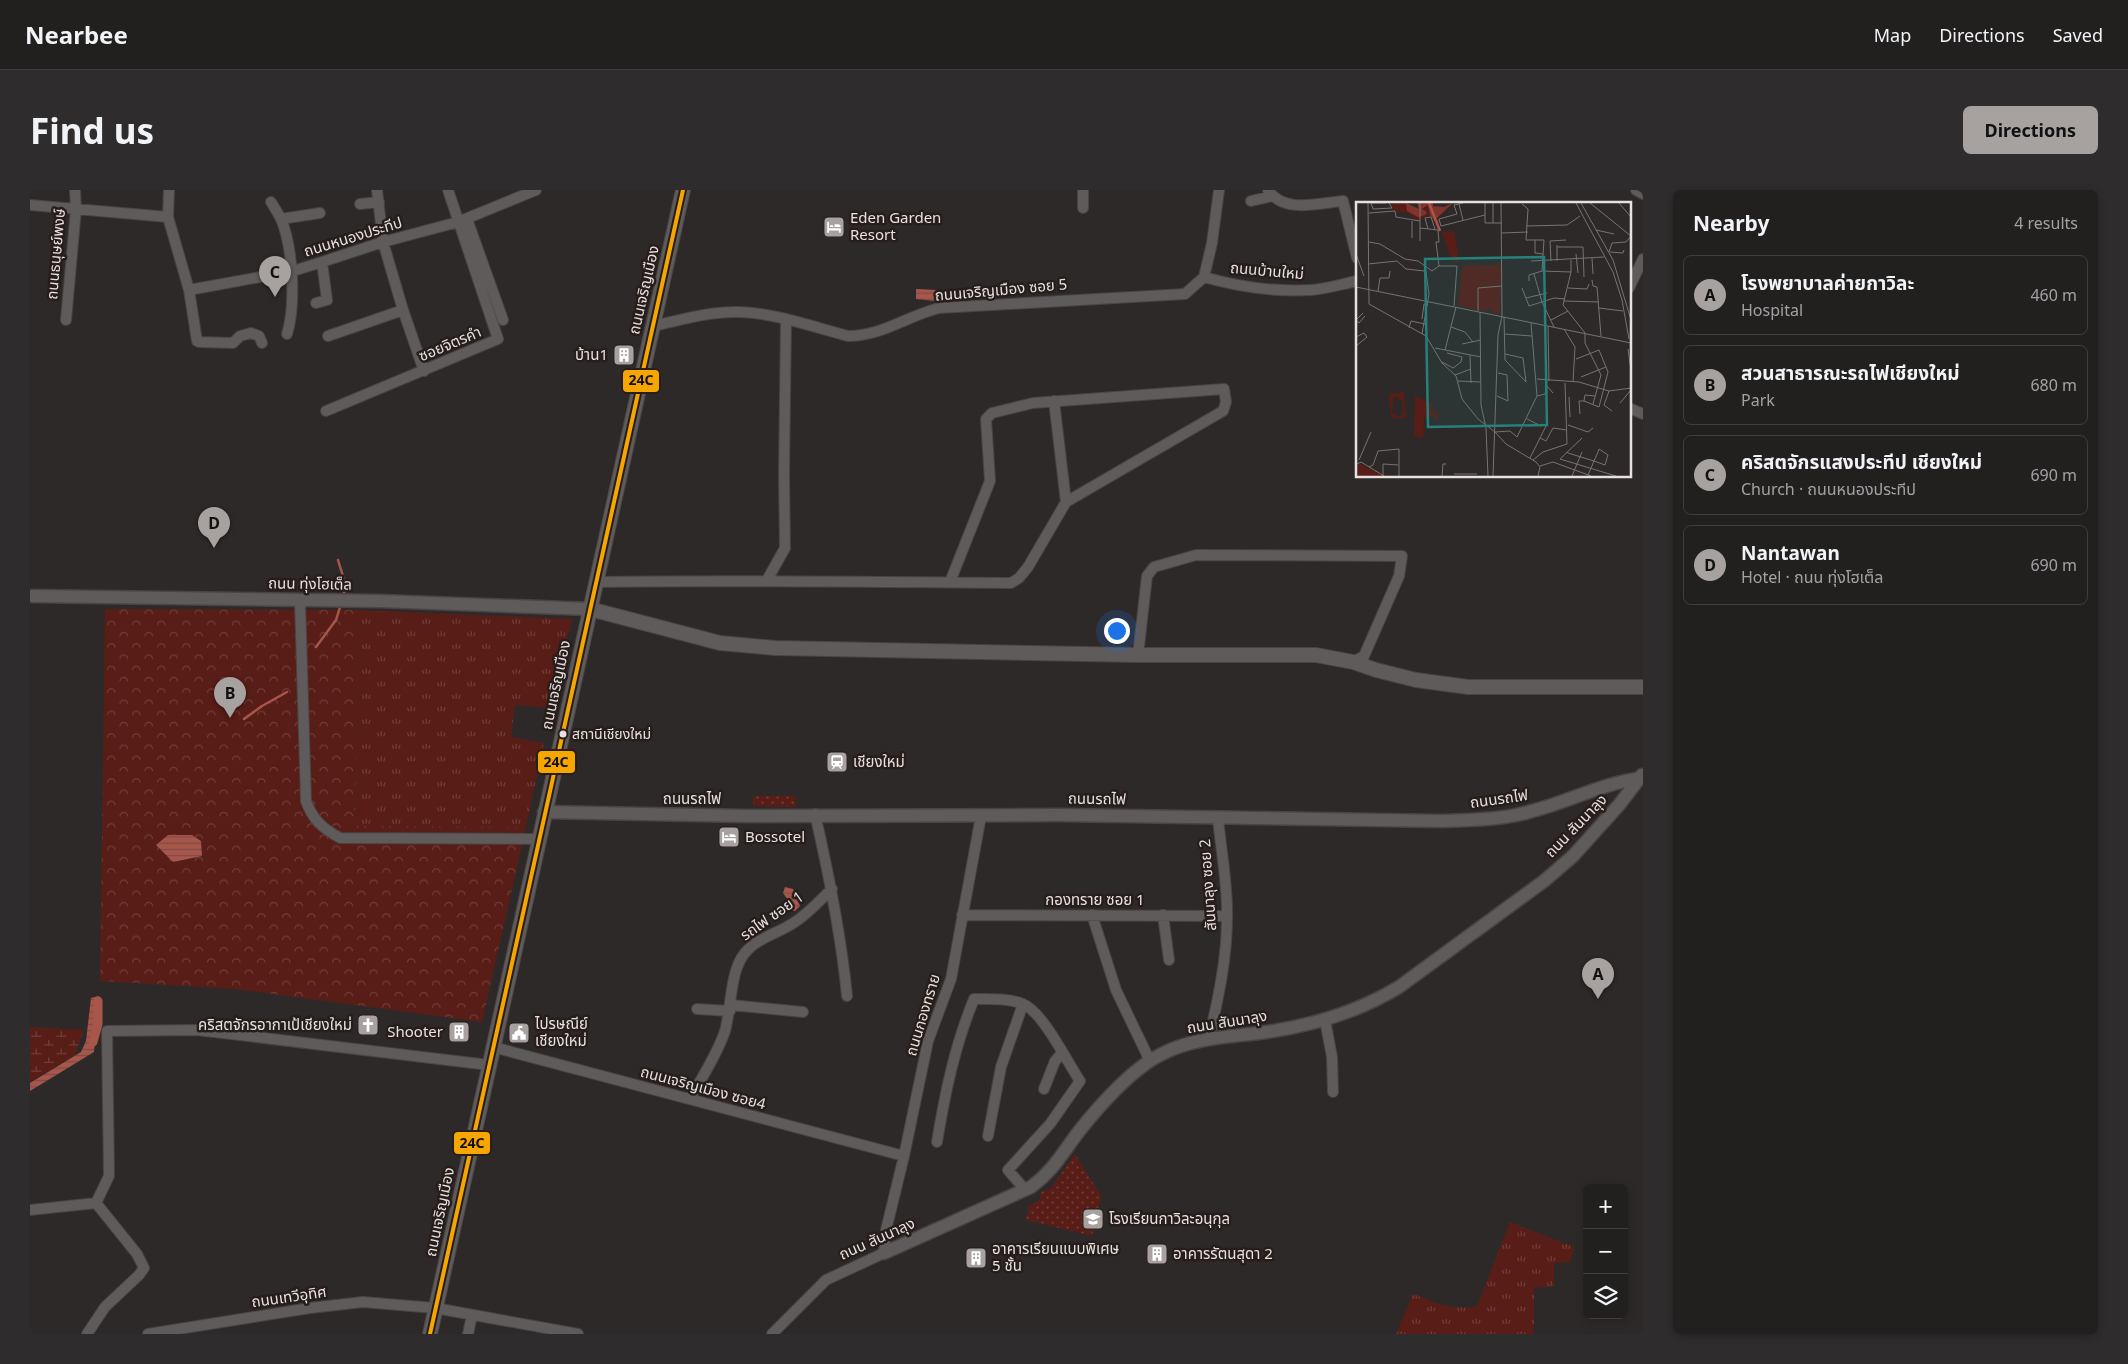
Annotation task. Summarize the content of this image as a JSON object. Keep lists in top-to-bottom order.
{
  "streets": {
    "main road": ["ถนนเจริญเมือง"],
    "street": [
      "ถนนหนองประทีป",
      "ถนนธนุษย์พงษ์",
      "ถนนบ้านใหม่",
      "ถนนเจริญเมือง ซอย 5",
      "ซอยจิตรคำ",
      "ถนน ทุ่งโฮเต็ล",
      "ถนนรถไฟ",
      "ถนน สันนาลุง",
      "สันนาลุง ซอย 2",
      "กองทราย ซอย 1",
      "รถไฟ ซอย 1",
      "ถนนกองทราย",
      "ถนนเจริญเมือง ซอย4",
      "ถนนเทวีอุทิศ"
    ]
  },
  "crossings": [
    ["ถนนหนองประทีป", "ซอยจิตรคำ"],
    ["ถนนบ้านใหม่", "ถนนเจริญเมือง ซอย 5"],
    ["ถนนเจริญเมือง", "ถนนเจริญเมือง ซอย 5"],
    ["ถนนเจริญเมือง", "ถนน ทุ่งโฮเต็ล"],
    ["ถนนเจริญเมือง", "ถนนรถไฟ"],
    ["ถนนเจริญเมือง", "ถนนเจริญเมือง ซอย4"],
    ["ถนนเจริญเมือง", "ถนนเทวีอุทิศ"],
    ["ถนนรถไฟ", "ถนน สันนาลุง"],
    ["ถนนรถไฟ", "สันนาลุง ซอย 2"],
    ["ถนนรถไฟ", "ถนนกองทราย"],
    ["ถนน สันนาลุง", "สันนาลุง ซอย 2"],
    ["ถนน สันนาลุง", "ถนนกองทราย"],
    ["สันนาลุง ซอย 2", "กองทราย ซอย 1"],
    ["กองทราย ซอย 1", "ถนนกองทราย"],
    ["รถไฟ ซอย 1", "ถนนเจริญเมือง ซอย4"],
    ["ถนนกองทราย", "ถนนเจริญเมือง ซอย4"]
  ],
  "places": {
    "hotel": ["Eden Garden Resort", "Bossotel"],
    "building": [
      "บ้าน1",
      "Shooter",
      "อาคารรัตนสุดา 2",
      "อาคารเรียนแบบพิเศษ 5 ชั้น"
    ],
    "other": ["สถานีเชียงใหม่"],
    "station": ["เชียงใหม่"],
    "church": ["คริสตจักรอากาเป้เชียงใหม่"],
    "public building": ["ไปรษณีย์ เชียงใหม่"],
    "school or university": ["โรงเรียนกาวิละอนุกุล"]
  },
  "lines": ["transit line 24C"],
  "page": {
    "header": "Nearbee",
    "nav": ["Map", "Directions", "Saved"],
    "buttons": "Directions",
    "title": "Find us",
    "heading": ["Nearby", "4 results"],
    "list": [
      {
        "mark": "A",
        "name": "โรงพยาบาลค่ายกาวิละ",
        "note": "Hospital",
        "value": "460 m"
      },
      {
        "mark": "B",
        "name": "สวนสาธารณะรถไฟเชียงใหม่",
        "note": "Park",
        "value": "680 m"
      },
      {
        "mark": "C",
        "name": "คริสตจักรแสงประทีป เชียงใหม่",
        "note": "Church · ถนนหนองประทีป",
        "value": "690 m"
      },
      {
        "mark": "D",
        "name": "Nantawan",
        "note": "Hotel · ถนน ทุ่งโฮเต็ล",
        "value": "690 m"
      }
    ],
    "pins": [
      "C",
      "D",
      "B",
      "A"
    ],
    "map_buttons": ["+", "−"]
  }
}
